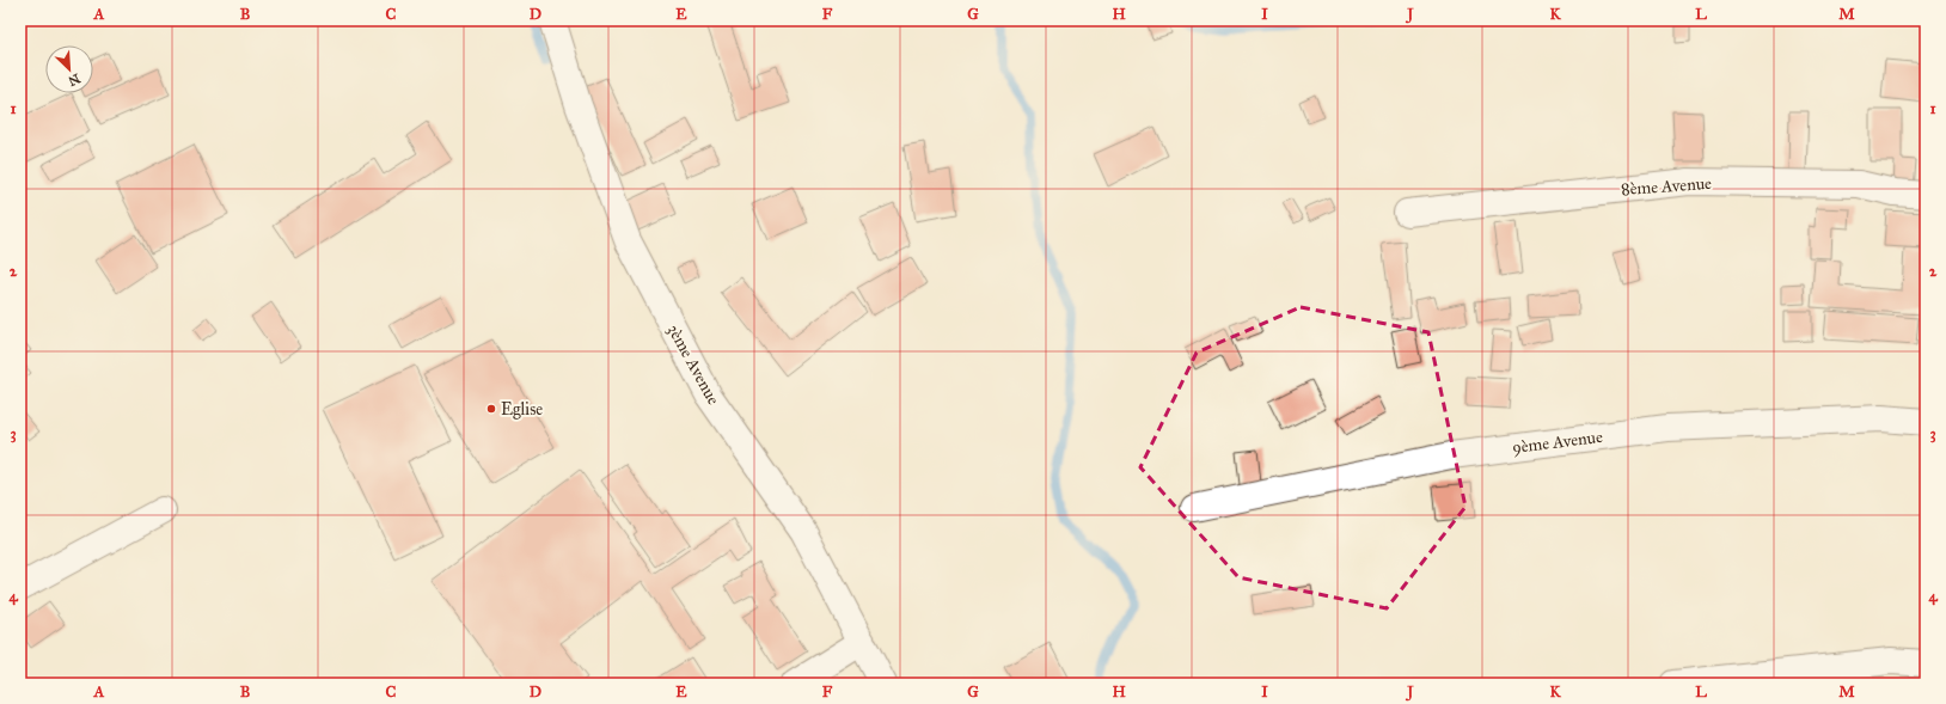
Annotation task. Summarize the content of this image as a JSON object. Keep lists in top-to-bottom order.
{
  "streets": {
    "street": ["8ème Avenue", "3ème Avenue", "9ème Avenue"]
  },
  "places": ["Eglise"],
  "north": "bottom right",
  "grid": {
    "columns": [
      "A",
      "B",
      "C",
      "D",
      "E",
      "F",
      "G",
      "H",
      "I",
      "J",
      "K",
      "L",
      "M"
    ],
    "rows": [
      "1",
      "2",
      "3",
      "4"
    ]
  }
}
